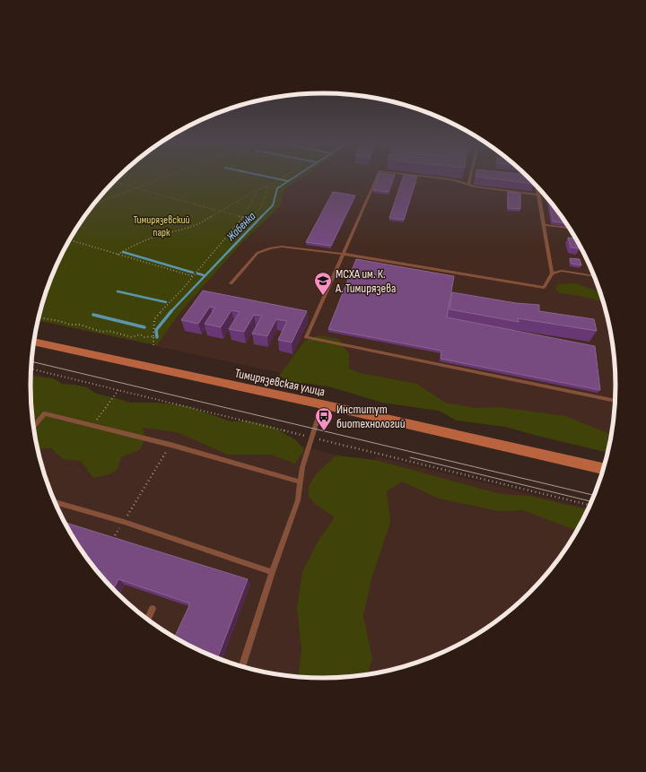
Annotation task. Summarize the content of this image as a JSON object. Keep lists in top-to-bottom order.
{
  "streets": {
    "main road": ["Тимирязевская улица"]
  },
  "water": ["Жабенка"],
  "parks": ["Тимирязевский парк"],
  "places": {
    "school or university": ["МСХА им. К. А. Тимирязева"],
    "bus stop": ["Институт биотехнологий"]
  }
}
